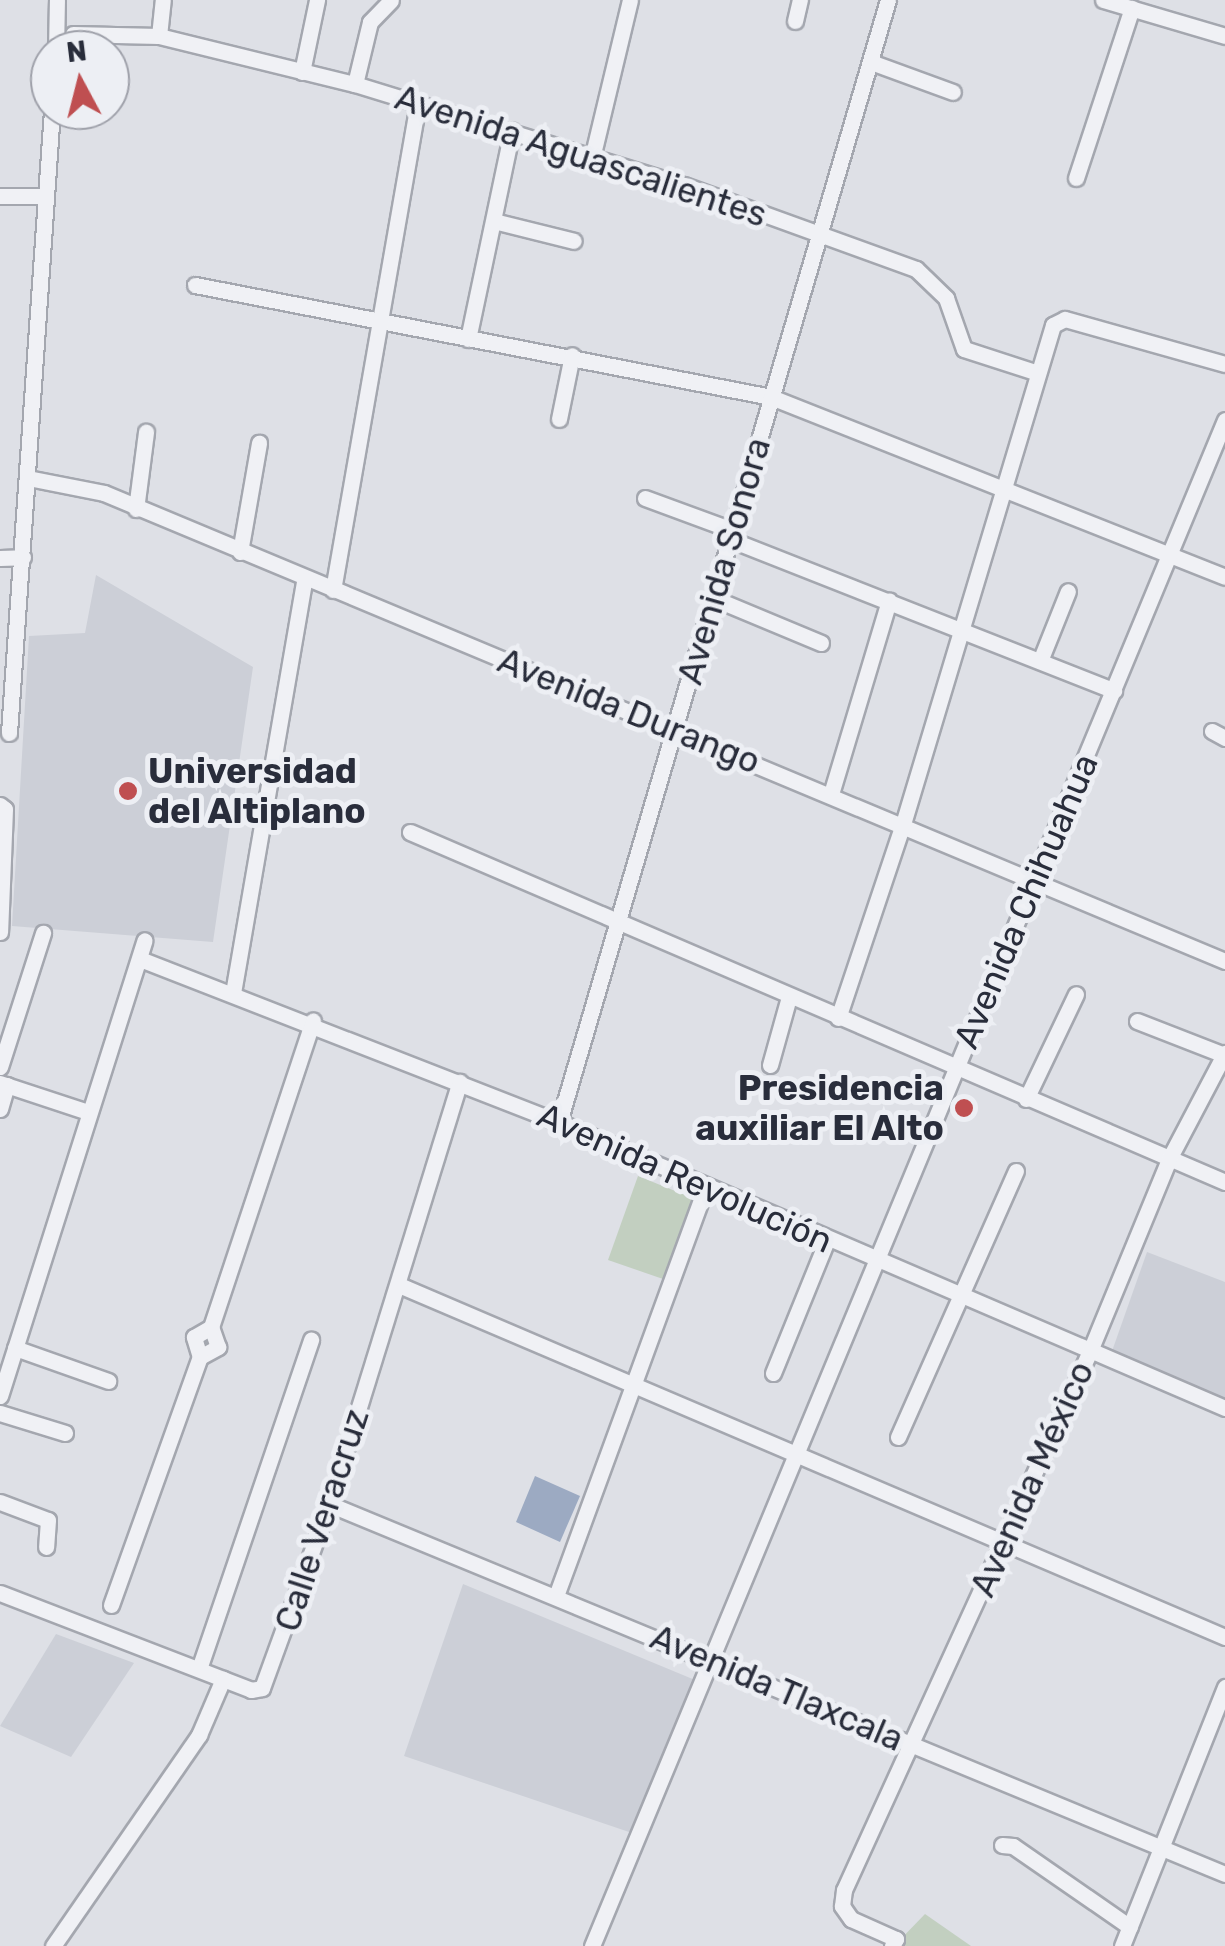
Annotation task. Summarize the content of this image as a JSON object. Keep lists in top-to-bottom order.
{
  "streets": {
    "street": [
      "Avenida Aguascalientes",
      "Avenida Sonora",
      "Avenida Durango",
      "Avenida Chihuahua",
      "Avenida Revolución",
      "Avenida México",
      "Calle Veracruz",
      "Avenida Tlaxcala"
    ]
  },
  "crossings": [
    ["Avenida Aguascalientes", "Avenida Sonora"],
    ["Avenida Sonora", "Avenida Durango"],
    ["Avenida Sonora", "Avenida Revolución"],
    ["Avenida Durango", "Avenida Chihuahua"],
    ["Avenida Chihuahua", "Avenida Revolución"],
    ["Avenida Chihuahua", "Avenida Tlaxcala"],
    ["Avenida Revolución", "Avenida México"],
    ["Avenida Revolución", "Calle Veracruz"],
    ["Avenida México", "Avenida Tlaxcala"],
    ["Calle Veracruz", "Avenida Tlaxcala"]
  ],
  "places": ["Universidad del Altiplano", "Presidencia auxiliar El Alto"],
  "north": "top"
}
